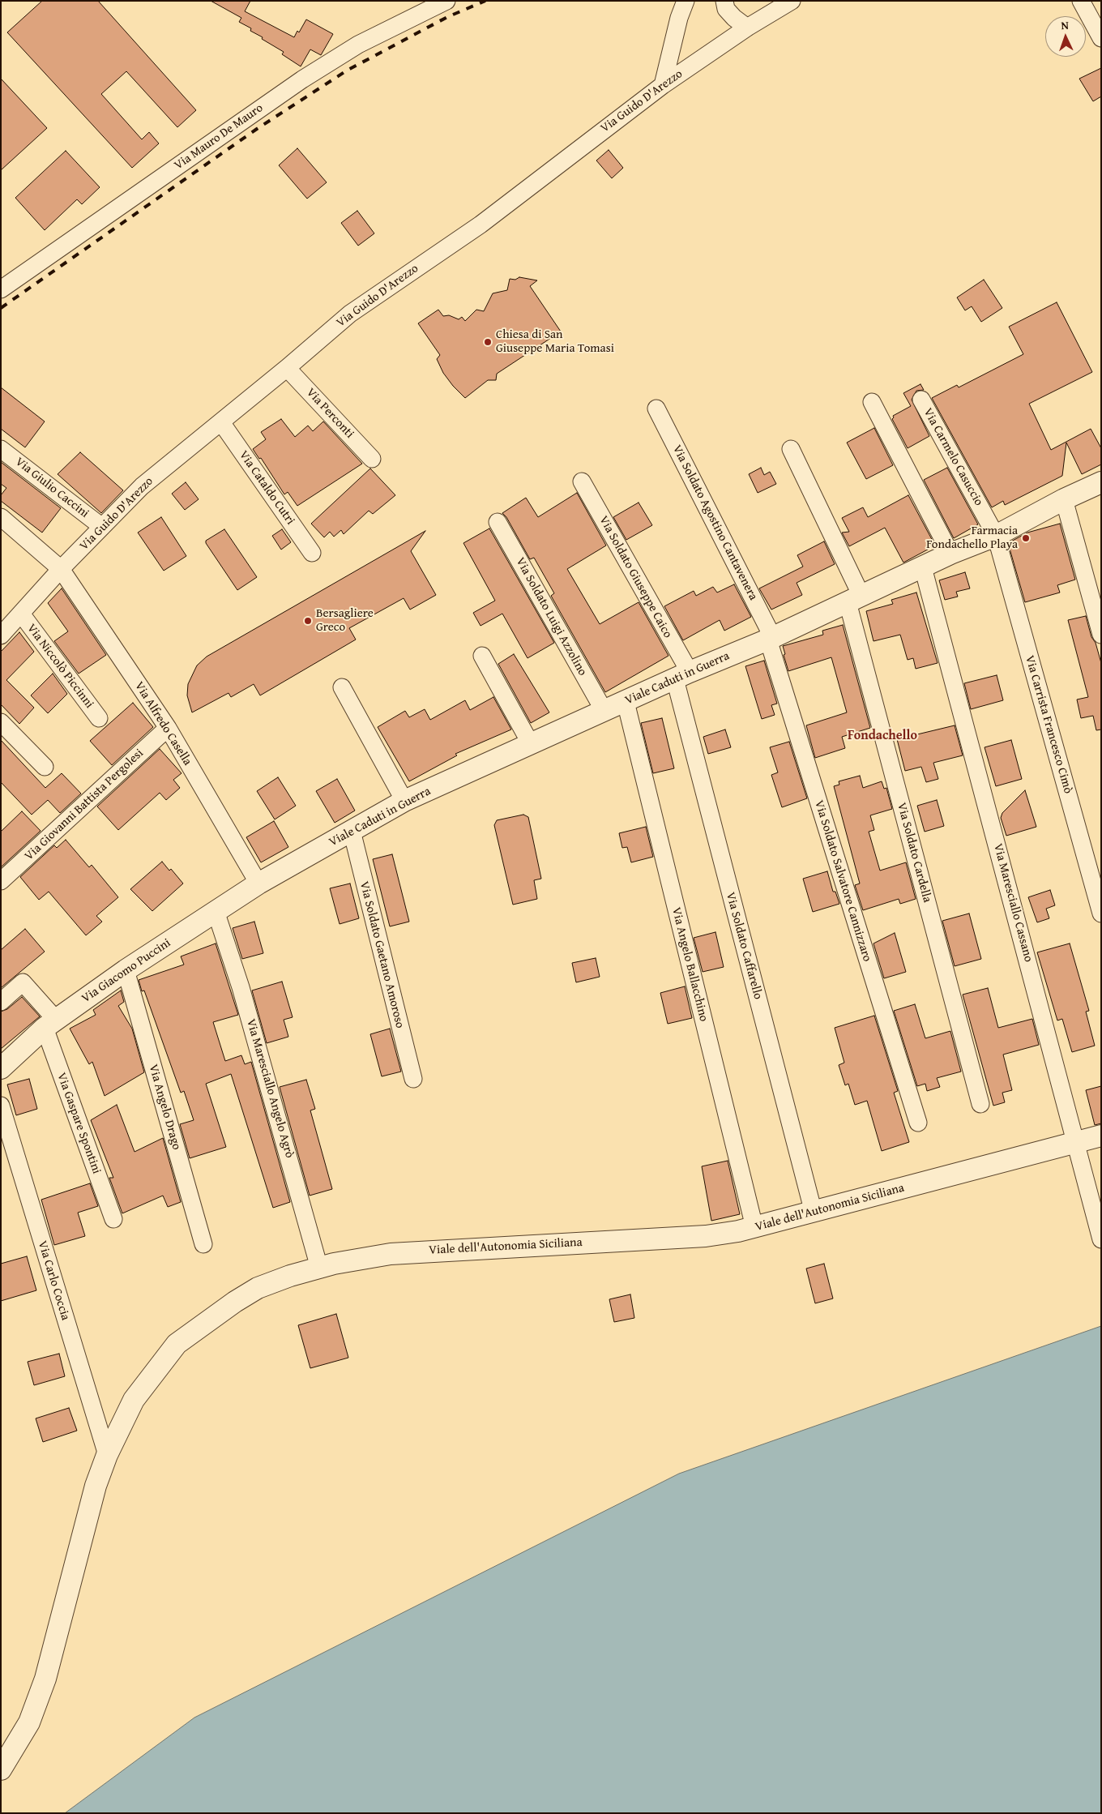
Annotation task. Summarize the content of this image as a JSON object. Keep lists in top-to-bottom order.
{
  "streets": {
    "street": [
      "Via Guido D'Arezzo",
      "Via Mauro De Mauro",
      "Via Perconti",
      "Via Carmelo Casuccio",
      "Via Giulio Caccini",
      "Via Cataldo Cutri",
      "Via Soldato Agostino Cantavenera",
      "Via Soldato Giuseppe Caico",
      "Via Soldato Luigi Azzolino",
      "Via Niccolò Piccinni",
      "Viale Caduti in Guerra",
      "Via Alfredo Casella",
      "Via Carrista Francesco Cimò",
      "Via Giovanni Battista Pergolesi",
      "Via Soldato Cardella",
      "Via Soldato Salvatore Cannizzaro",
      "Via Maresciallo Cassano",
      "Via Soldato Caffarello",
      "Via Soldato Gaetano Amoroso",
      "Via Angelo Ballacchino",
      "Via Giacomo Puccini",
      "Via Maresciallo Angelo Agrò",
      "Via Angelo Drago",
      "Via Gaspare Spontini",
      "Viale dell'Autonomia Siciliana",
      "Via Carlo Coccia"
    ]
  },
  "crossings": [
    ["Via Guido D'Arezzo", "Via Perconti"],
    ["Via Guido D'Arezzo", "Via Giulio Caccini"],
    ["Via Guido D'Arezzo", "Via Cataldo Cutri"],
    ["Via Guido D'Arezzo", "Via Niccolò Piccinni"],
    ["Via Guido D'Arezzo", "Via Alfredo Casella"],
    ["Via Carmelo Casuccio", "Viale Caduti in Guerra"],
    ["Via Carmelo Casuccio", "Via Carrista Francesco Cimò"],
    ["Via Soldato Agostino Cantavenera", "Viale Caduti in Guerra"],
    ["Via Soldato Agostino Cantavenera", "Via Soldato Salvatore Cannizzaro"],
    ["Via Soldato Giuseppe Caico", "Viale Caduti in Guerra"],
    ["Via Soldato Giuseppe Caico", "Via Soldato Caffarello"],
    ["Via Soldato Luigi Azzolino", "Viale Caduti in Guerra"],
    ["Viale Caduti in Guerra", "Via Alfredo Casella"],
    ["Viale Caduti in Guerra", "Via Carrista Francesco Cimò"],
    ["Viale Caduti in Guerra", "Via Soldato Cardella"],
    ["Viale Caduti in Guerra", "Via Soldato Salvatore Cannizzaro"],
    ["Viale Caduti in Guerra", "Via Maresciallo Cassano"],
    ["Viale Caduti in Guerra", "Via Soldato Caffarello"],
    ["Viale Caduti in Guerra", "Via Soldato Gaetano Amoroso"],
    ["Viale Caduti in Guerra", "Via Angelo Ballacchino"],
    ["Viale Caduti in Guerra", "Via Giacomo Puccini"],
    ["Via Alfredo Casella", "Via Giovanni Battista Pergolesi"],
    ["Via Alfredo Casella", "Via Giacomo Puccini"],
    ["Via Maresciallo Cassano", "Viale dell'Autonomia Siciliana"],
    ["Via Soldato Caffarello", "Viale dell'Autonomia Siciliana"],
    ["Via Angelo Ballacchino", "Viale dell'Autonomia Siciliana"],
    ["Via Giacomo Puccini", "Via Maresciallo Angelo Agrò"],
    ["Via Giacomo Puccini", "Via Angelo Drago"],
    ["Via Giacomo Puccini", "Via Gaspare Spontini"],
    ["Via Maresciallo Angelo Agrò", "Viale dell'Autonomia Siciliana"],
    ["Viale dell'Autonomia Siciliana", "Via Carlo Coccia"]
  ],
  "districts": ["Fondachello"],
  "places": ["Chiesa di San Giuseppe Maria Tomasi", "Farmacia Fondachello Playa", "Bersagliere Greco"],
  "north": "top"
}
